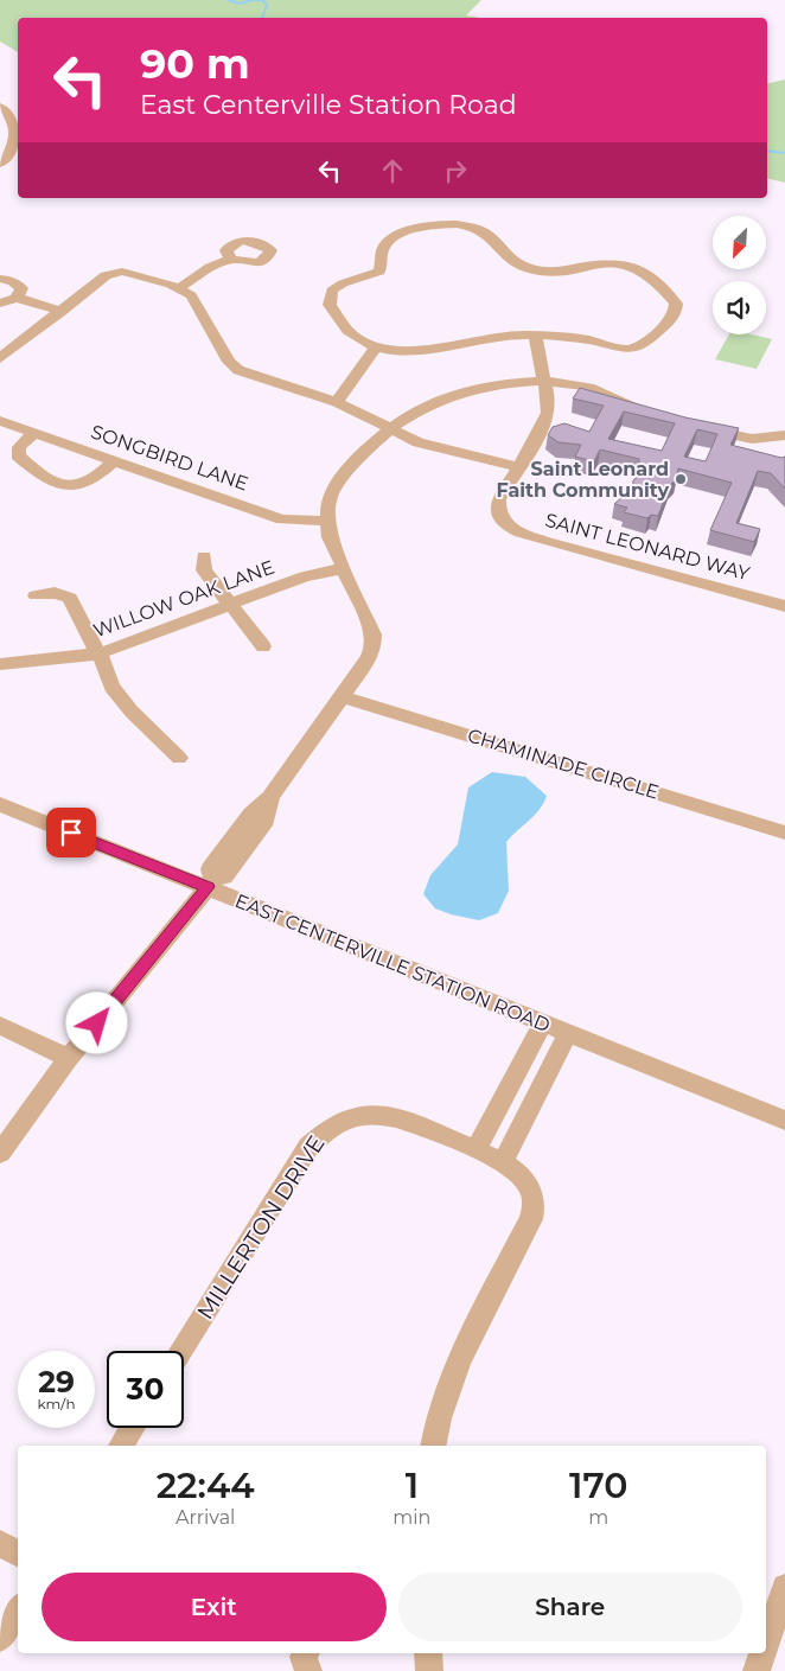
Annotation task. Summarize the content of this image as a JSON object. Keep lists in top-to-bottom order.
{
  "streets": {
    "street": [
      "SONGBIRD LANE",
      "SAINT LEONARD WAY",
      "WILLOW OAK LANE",
      "CHAMINADE CIRCLE",
      "EAST CENTERVILLE STATION ROAD",
      "MILLERTON DRIVE"
    ]
  },
  "places": ["Saint Leonard Faith Community"],
  "north": "bottom left",
  "page": {
    "turn": ["90 m", "East Centerville Station Road"],
    "speed": "29 km/h",
    "limit": "30",
    "eta": [
      "22:44",
      "Arrival",
      "1",
      "min",
      "170",
      "m"
    ],
    "buttons": ["Exit", "Share"]
  }
}
